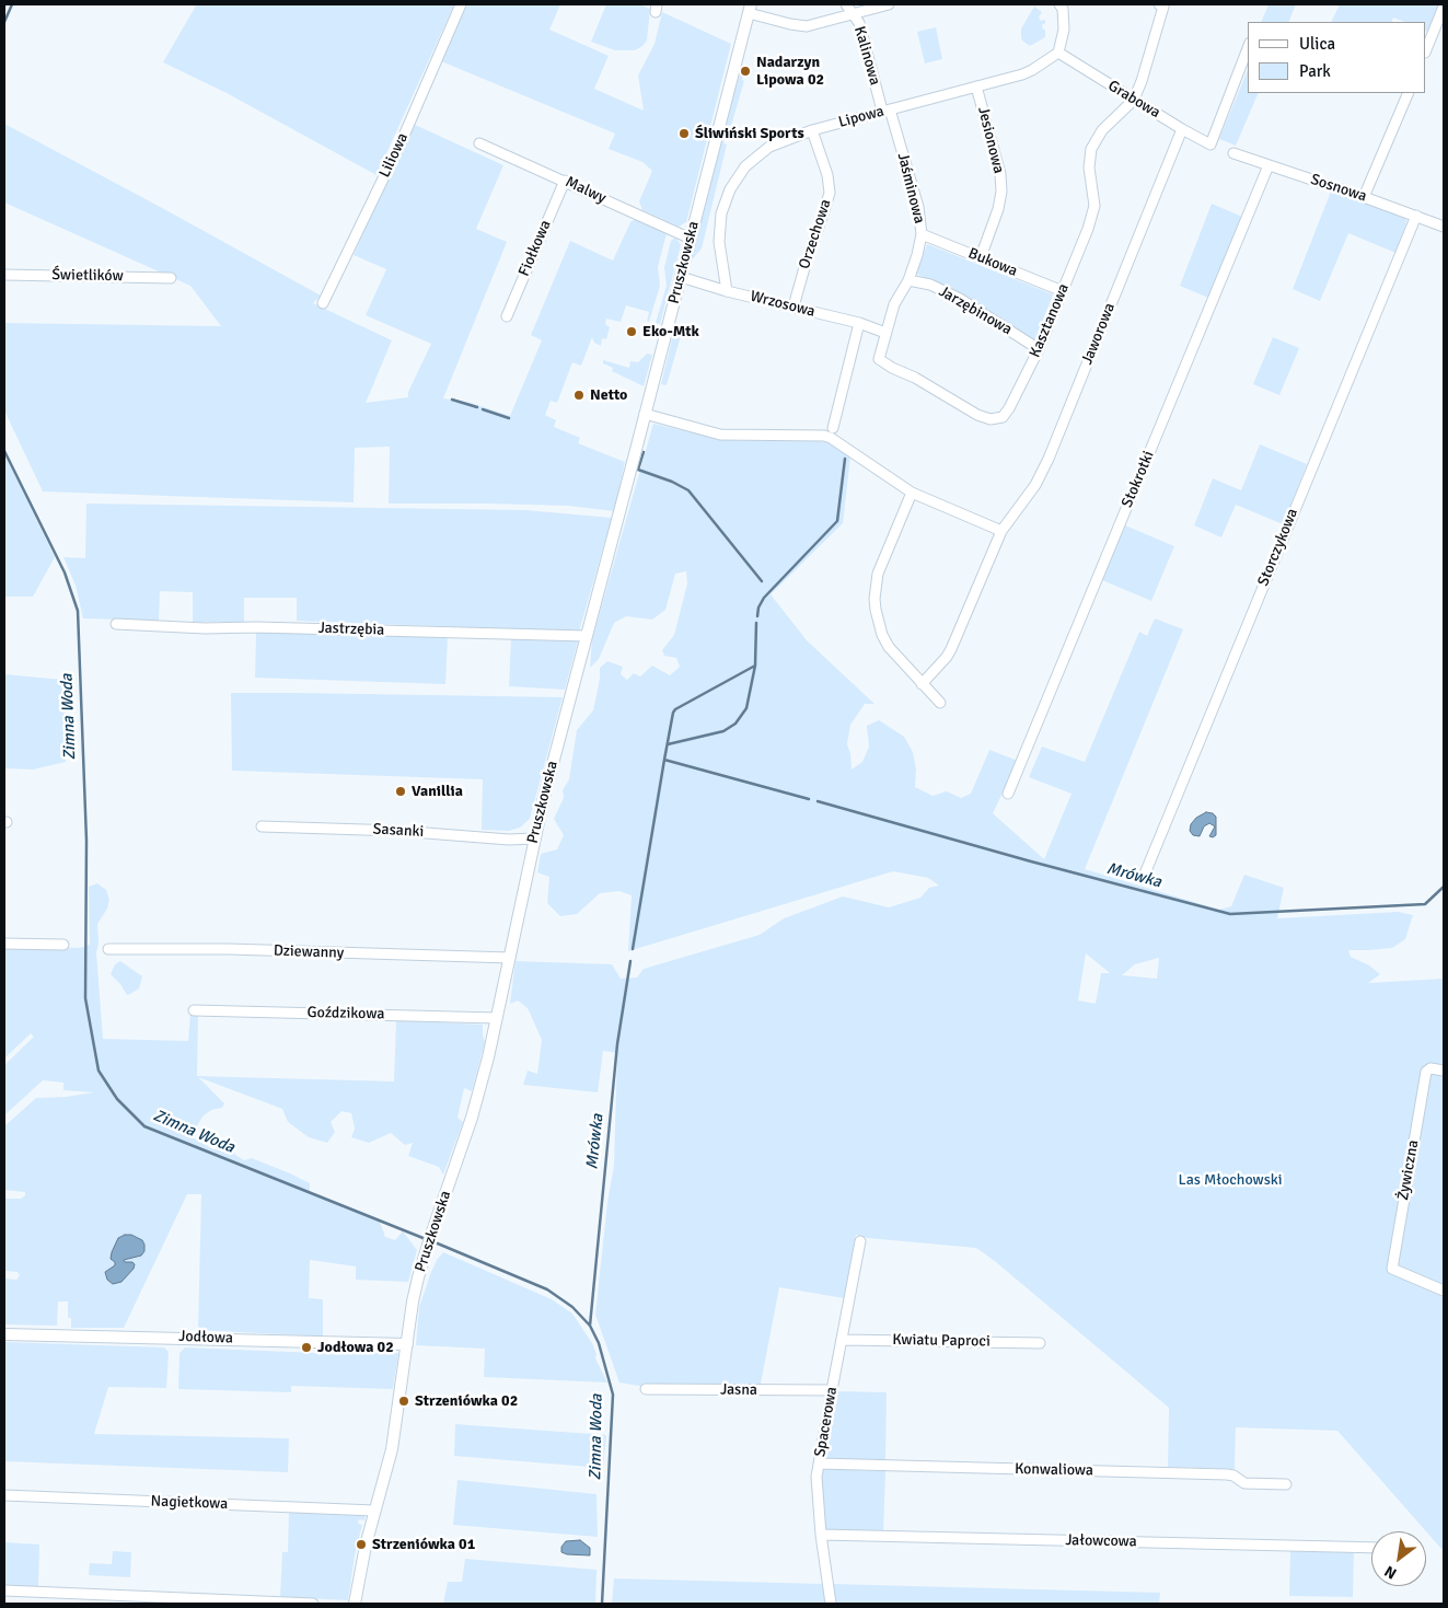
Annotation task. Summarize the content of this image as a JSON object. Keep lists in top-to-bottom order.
{
  "streets": {
    "street": [
      "Kalinowa",
      "Grabowa",
      "Lipowa",
      "Jesionowa",
      "Liliowa",
      "Jaśminowa",
      "Sosnowa",
      "Malwy",
      "Orzechowa",
      "Fiołkowa",
      "Pruszkowska",
      "Bukowa",
      "Świetlików",
      "Wrzosowa",
      "Jarzębinowa",
      "Kasztanowa",
      "Jaworowa",
      "Stokrotki",
      "Storczykowa",
      "Jastrzębia",
      "Sasanki",
      "Dziewanny",
      "Goździkowa",
      "Żywiczna",
      "Jodłowa",
      "Kwiatu Paproci",
      "Jasna",
      "Spacerowa",
      "Konwaliowa",
      "Nagietkowa",
      "Jałowcowa"
    ]
  },
  "crossings": [
    ["Kalinowa", "Lipowa"],
    ["Kalinowa", "Jaśminowa"],
    ["Grabowa", "Lipowa"],
    ["Grabowa", "Kasztanowa"],
    ["Grabowa", "Jaworowa"],
    ["Lipowa", "Jesionowa"],
    ["Lipowa", "Jaśminowa"],
    ["Lipowa", "Orzechowa"],
    ["Lipowa", "Wrzosowa"],
    ["Jesionowa", "Bukowa"],
    ["Jaśminowa", "Bukowa"],
    ["Jaśminowa", "Wrzosowa"],
    ["Jaśminowa", "Jarzębinowa"],
    ["Jaśminowa", "Kasztanowa"],
    ["Sosnowa", "Stokrotki"],
    ["Sosnowa", "Storczykowa"],
    ["Malwy", "Fiołkowa"],
    ["Malwy", "Pruszkowska"],
    ["Orzechowa", "Wrzosowa"],
    ["Pruszkowska", "Wrzosowa"],
    ["Pruszkowska", "Jastrzębia"],
    ["Pruszkowska", "Sasanki"],
    ["Pruszkowska", "Dziewanny"],
    ["Pruszkowska", "Goździkowa"],
    ["Pruszkowska", "Jodłowa"],
    ["Pruszkowska", "Nagietkowa"],
    ["Bukowa", "Kasztanowa"],
    ["Jarzębinowa", "Kasztanowa"],
    ["Kwiatu Paproci", "Spacerowa"],
    ["Jasna", "Spacerowa"],
    ["Spacerowa", "Konwaliowa"],
    ["Spacerowa", "Jałowcowa"]
  ],
  "water": ["Zimna Woda", "Mrówka"],
  "parks": ["Las Młochowski"],
  "places": [
    "Nadarzyn Lipowa 02",
    "Śliwiński Sports",
    "Eko-Mtk",
    "Netto",
    "Vanillia",
    "Jodłowa 02",
    "Strzeniówka 02",
    "Strzeniówka 01"
  ],
  "legend": ["Ulica", "Park"],
  "north": "bottom left"
}
